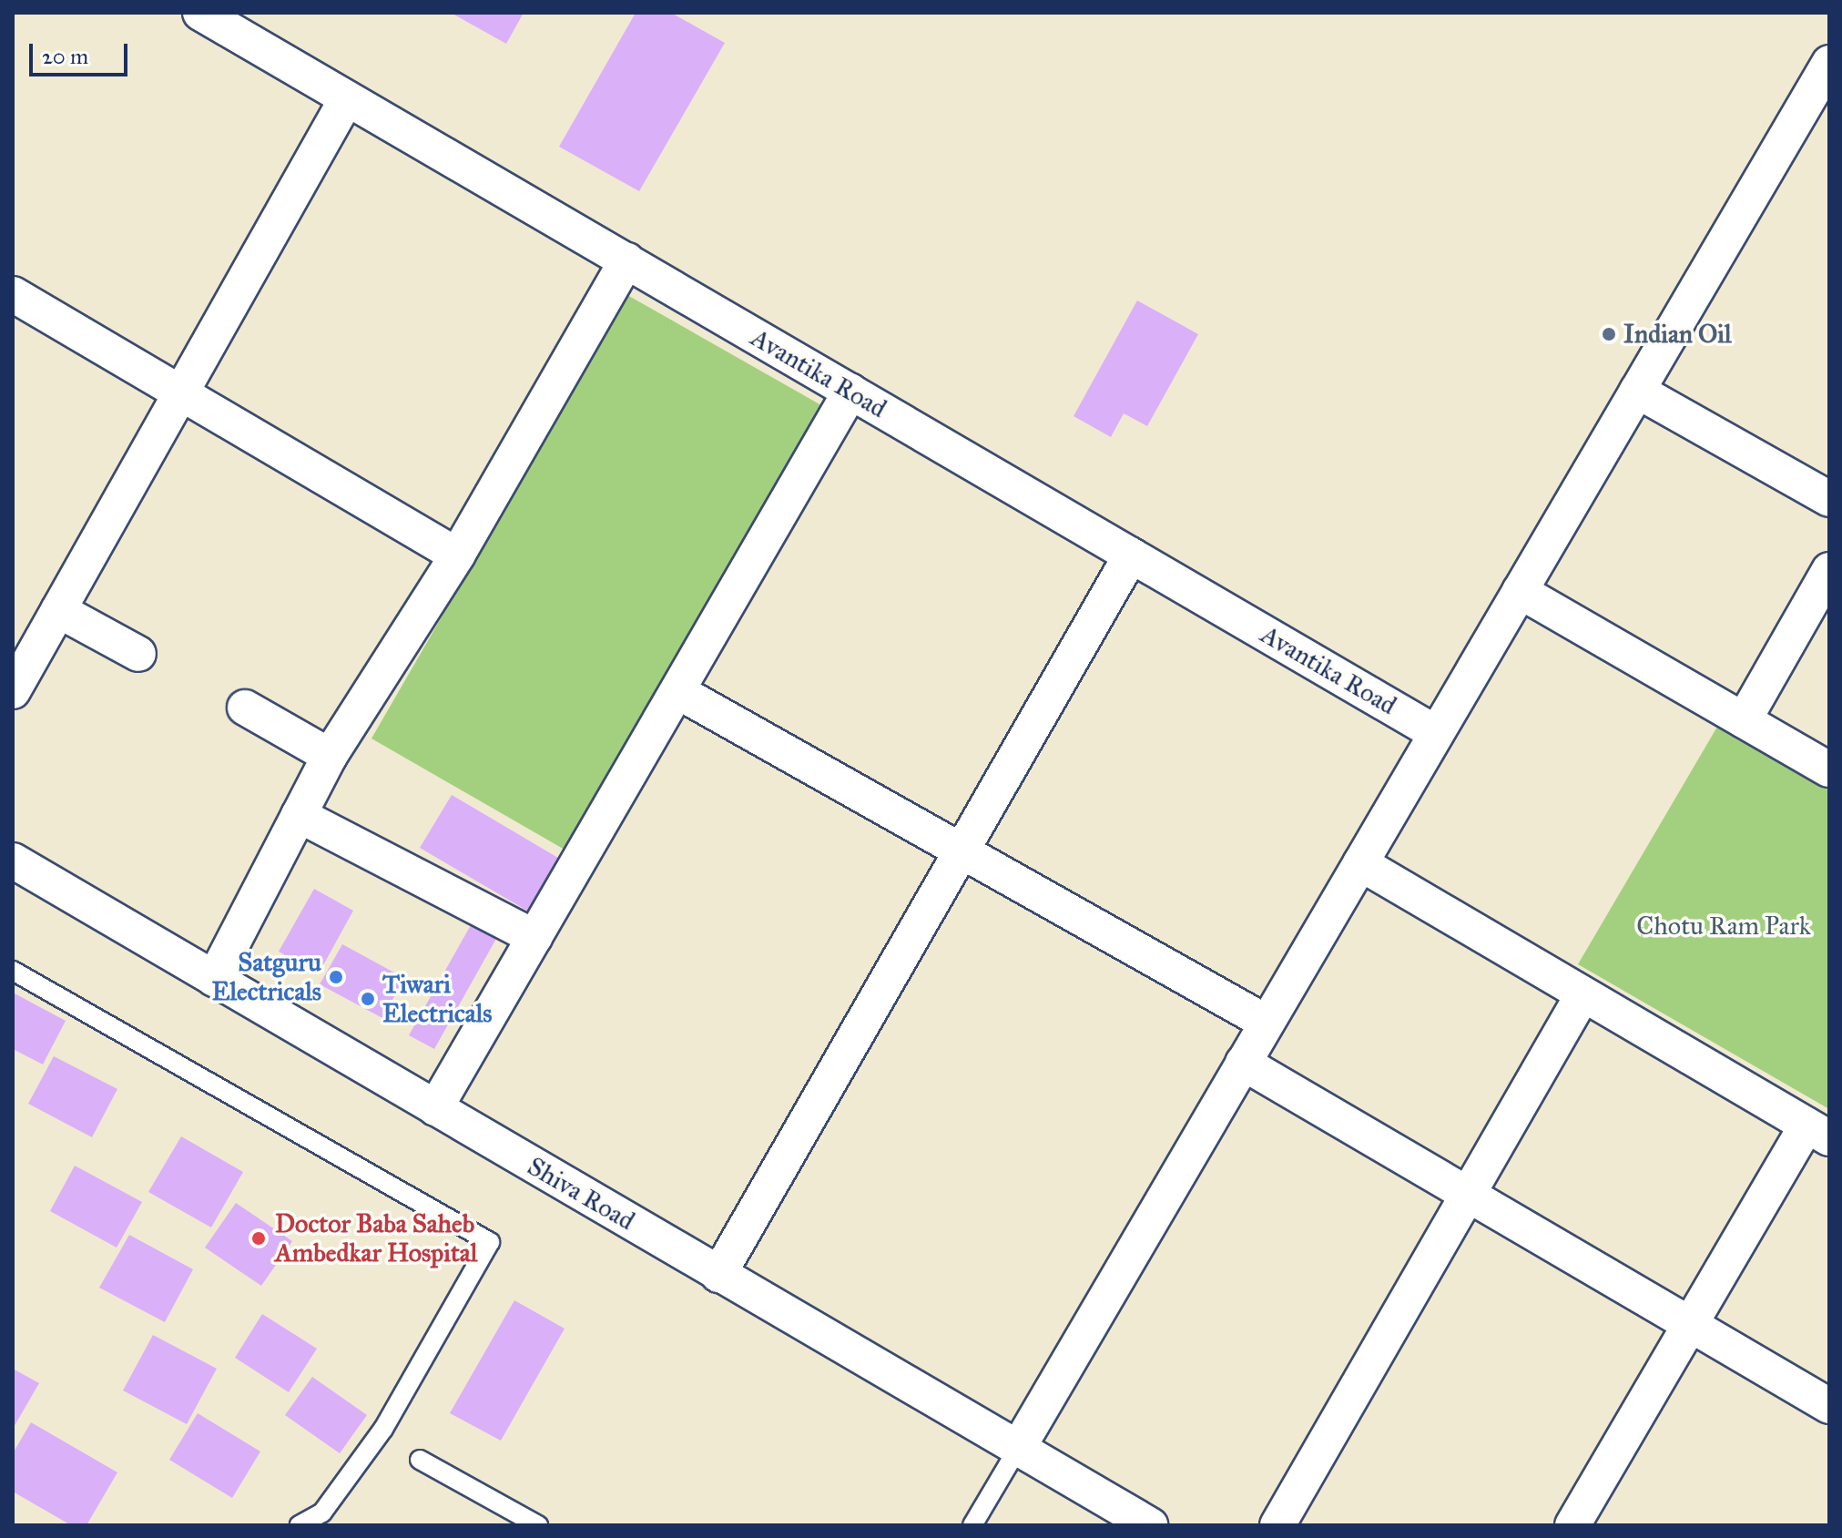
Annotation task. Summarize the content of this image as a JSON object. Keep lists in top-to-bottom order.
{
  "streets": {
    "street": ["Avantika Road", "Shiva Road"]
  },
  "parks": ["Chotu Ram Park"],
  "places": [
    "Indian Oil",
    "Satguru Electricals",
    "Tiwari Electricals",
    "Doctor Baba Saheb Ambedkar Hospital"
  ],
  "scale_bar": "20 m"
}
